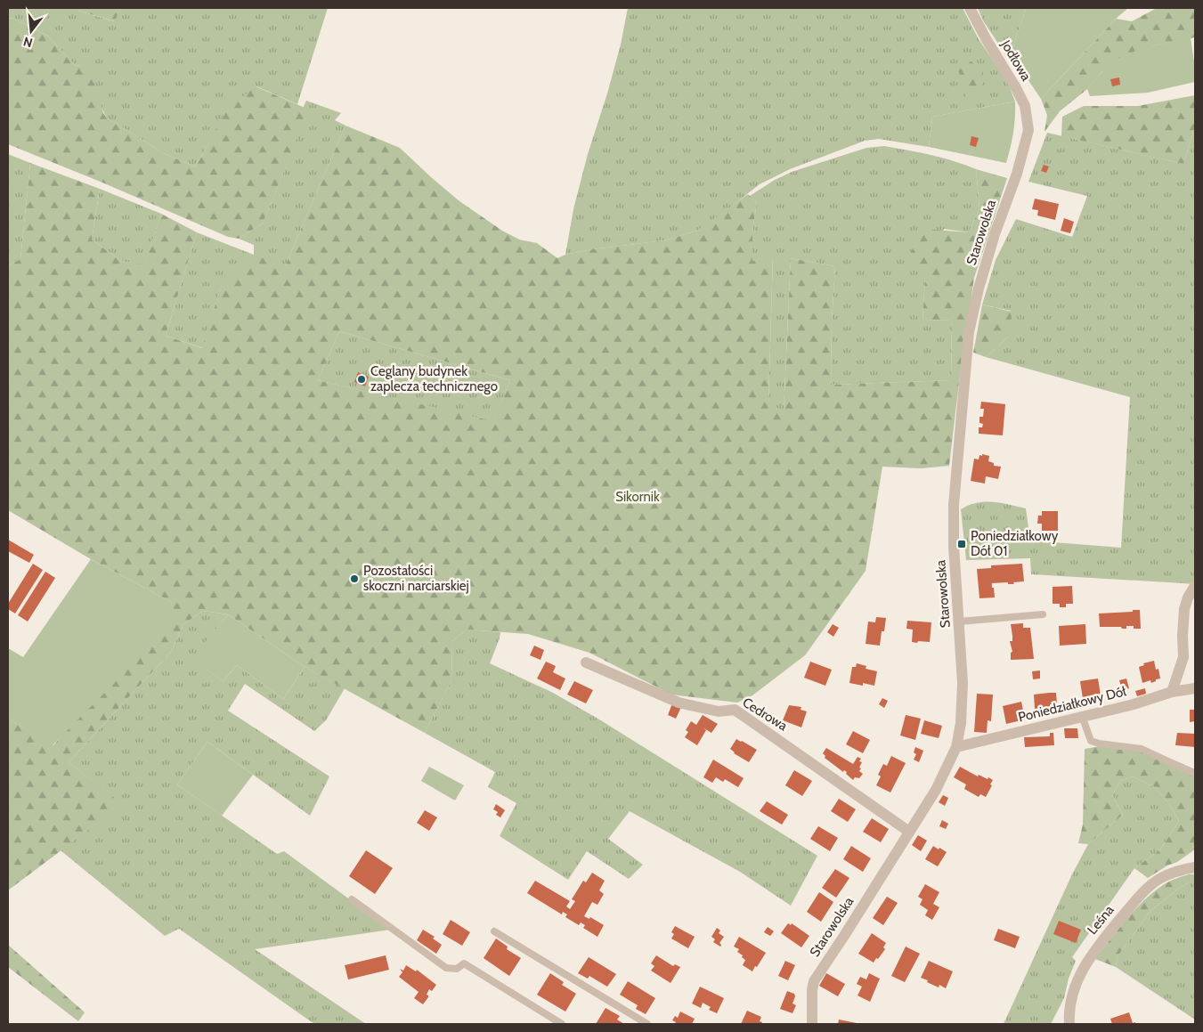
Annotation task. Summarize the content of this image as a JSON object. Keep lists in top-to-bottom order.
{
  "streets": {
    "street": [
      "Jodłowa",
      "Starowolska",
      "Poniedziałkowy Dół",
      "Cedrowa",
      "Leśna"
    ]
  },
  "crossings": [
    ["Jodłowa", "Starowolska"],
    ["Starowolska", "Poniedziałkowy Dół"],
    ["Starowolska", "Cedrowa"]
  ],
  "parks": ["Sikornik"],
  "places": {
    "other": ["Ceglany budynek zaplecza technicznego", "Pozostałości skoczni narciarskiej"],
    "transit": ["Poniedziałkowy Dół 01"]
  },
  "north": "bottom"
}
